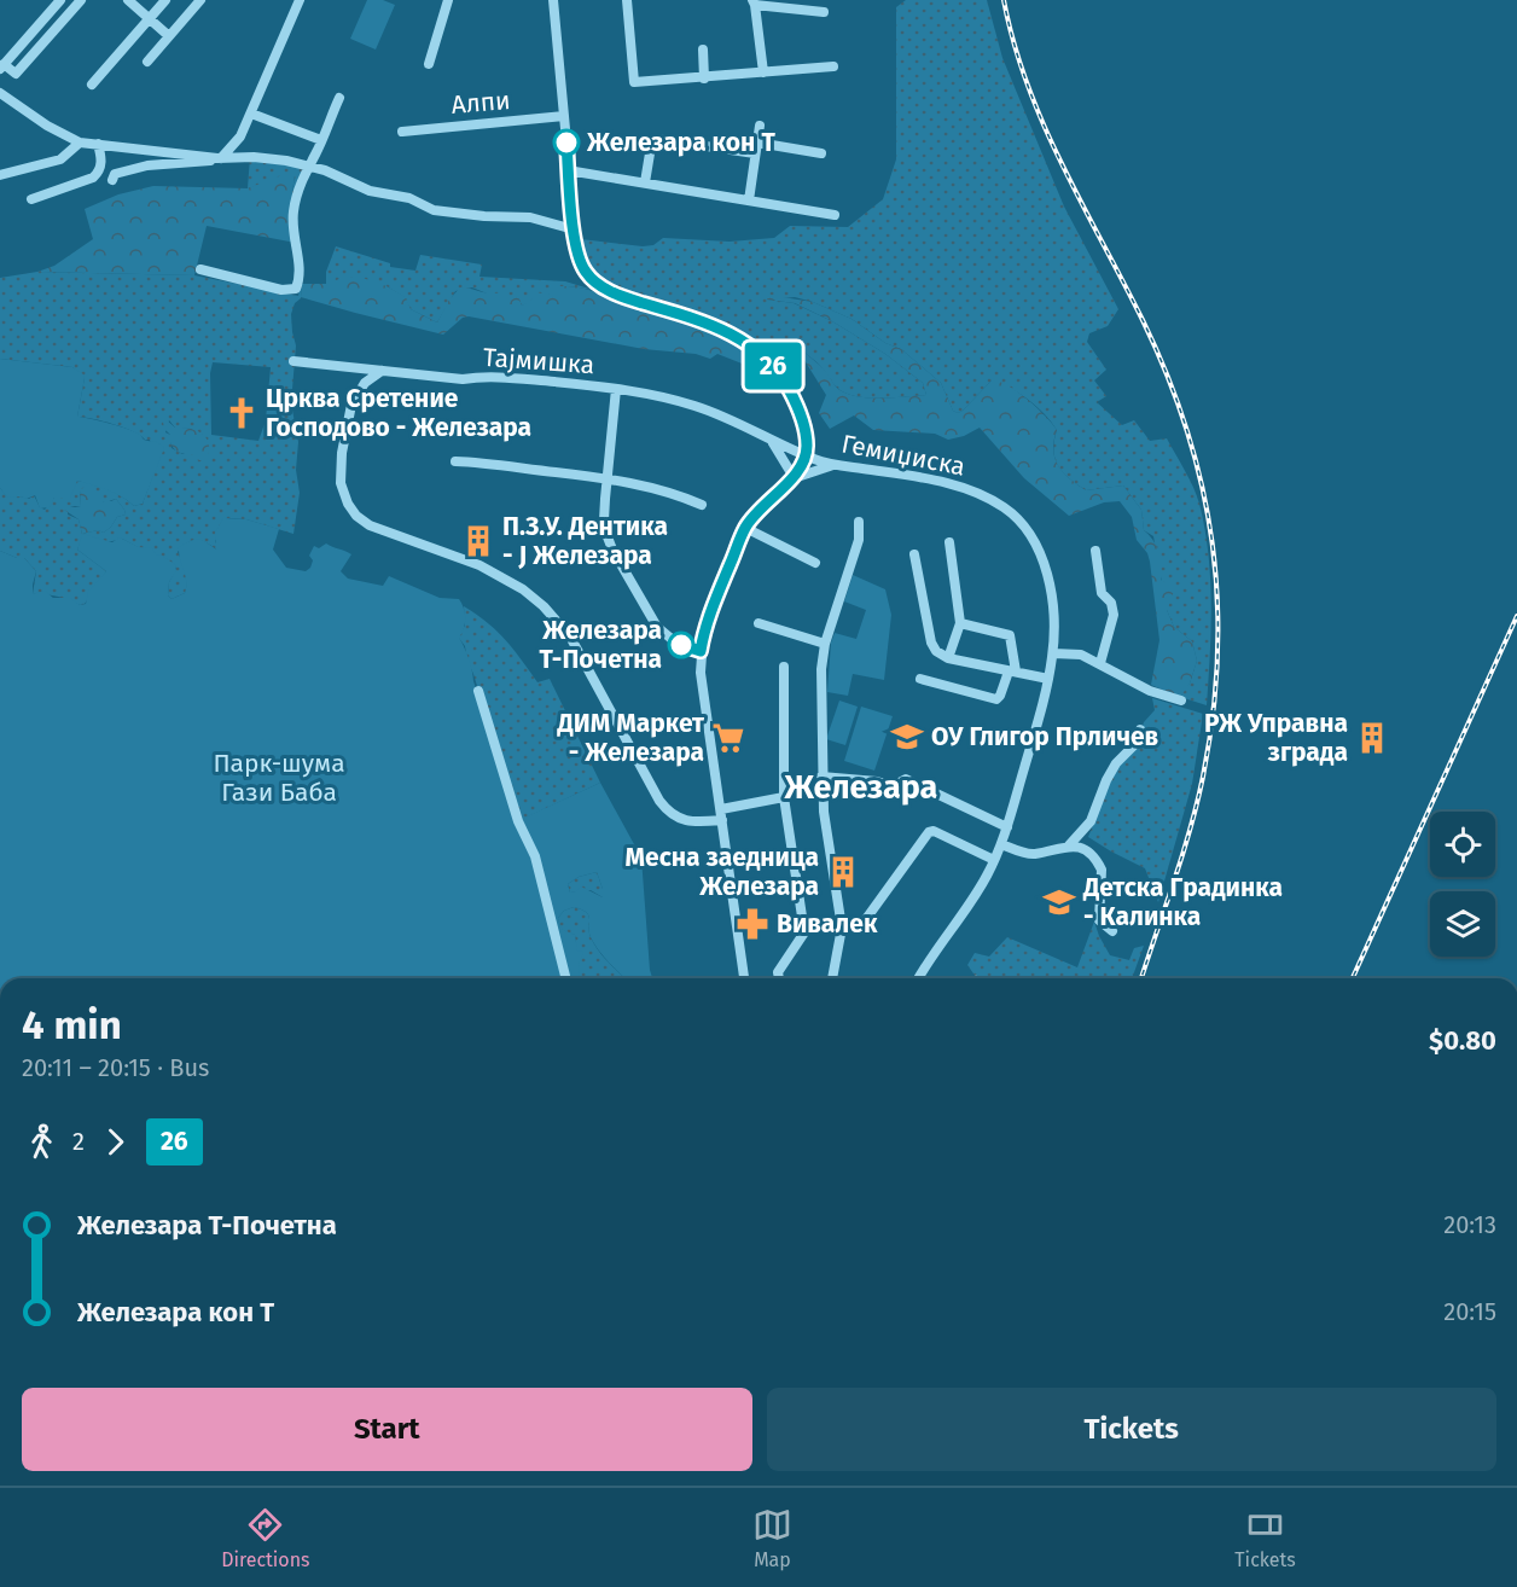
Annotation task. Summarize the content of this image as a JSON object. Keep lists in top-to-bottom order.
{
  "streets": {
    "street": ["Алпи", "Тајмишка", "Гемиџиска"]
  },
  "crossings": [
    ["Тајмишка", "Гемиџиска"]
  ],
  "districts": ["Железара"],
  "parks": ["Парк-шума Гази Баба"],
  "places": {
    "other": ["Железара кон Т", "Железара Т-Почетна"],
    "church": ["Црква Сретение Господово - Железара"],
    "building": ["П.З.У. Дентика - Ј Железара", "РЖ Управна зграда", "Месна заедница Железара"],
    "school or university": ["ОУ Глигор Прличев", "Детска Градинка - Калинка"],
    "supermarket": ["ДИМ Маркет - Железара"],
    "pharmacy": ["Вивалек"]
  },
  "lines": ["bus line 26"],
  "page": {
    "on_map": "26",
    "heading": ["4 min", "20:11 – 20:15 · Bus", "$0.80"],
    "legs": ["2", "26"],
    "list": [
      {
        "name": "Железара Т-Почетна",
        "value": "20:13"
      },
      {
        "name": "Железара кон Т",
        "value": "20:15"
      }
    ],
    "buttons": ["Start", "Tickets"],
    "tabs": ["Directions", "Map", "Tickets"]
  }
}
